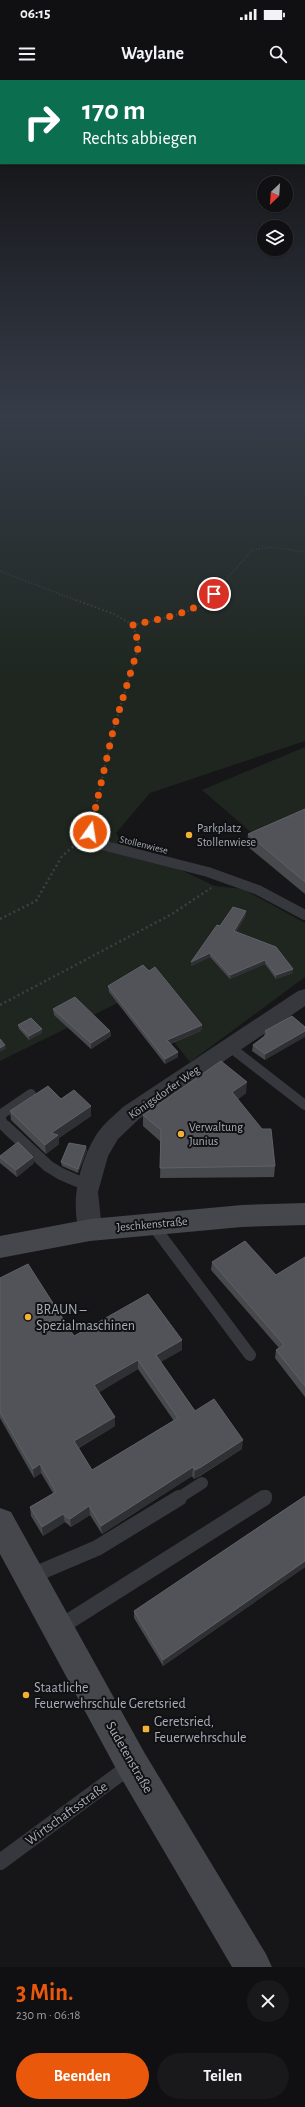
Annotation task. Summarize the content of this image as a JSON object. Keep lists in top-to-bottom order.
{
  "streets": {
    "street": ["Königsdorfer Weg", "Jeschkenstraße", "Sudetenstraße"],
    "lane": ["Stollenwiese", "Wirtschaftsstraße"]
  },
  "crossings": [
    ["Königsdorfer Weg", "Jeschkenstraße"],
    ["Sudetenstraße", "Wirtschaftsstraße"]
  ],
  "places": {
    "other": [
      "Parkplatz Stollenwiese",
      "Verwaltung Junius",
      "BRAUN – Spezialmaschinen",
      "Staatliche Feuerwehrschule Geretsried"
    ],
    "transit": ["Geretsried, Feuerwehrschule"]
  },
  "north": "bottom left",
  "page": {
    "status": "06:15",
    "header": "Waylane",
    "turn": ["170 m", "Rechts abbiegen"],
    "heading": ["3 Min.", "230 m · 06:18"],
    "buttons": ["Beenden", "Teilen"]
  }
}
